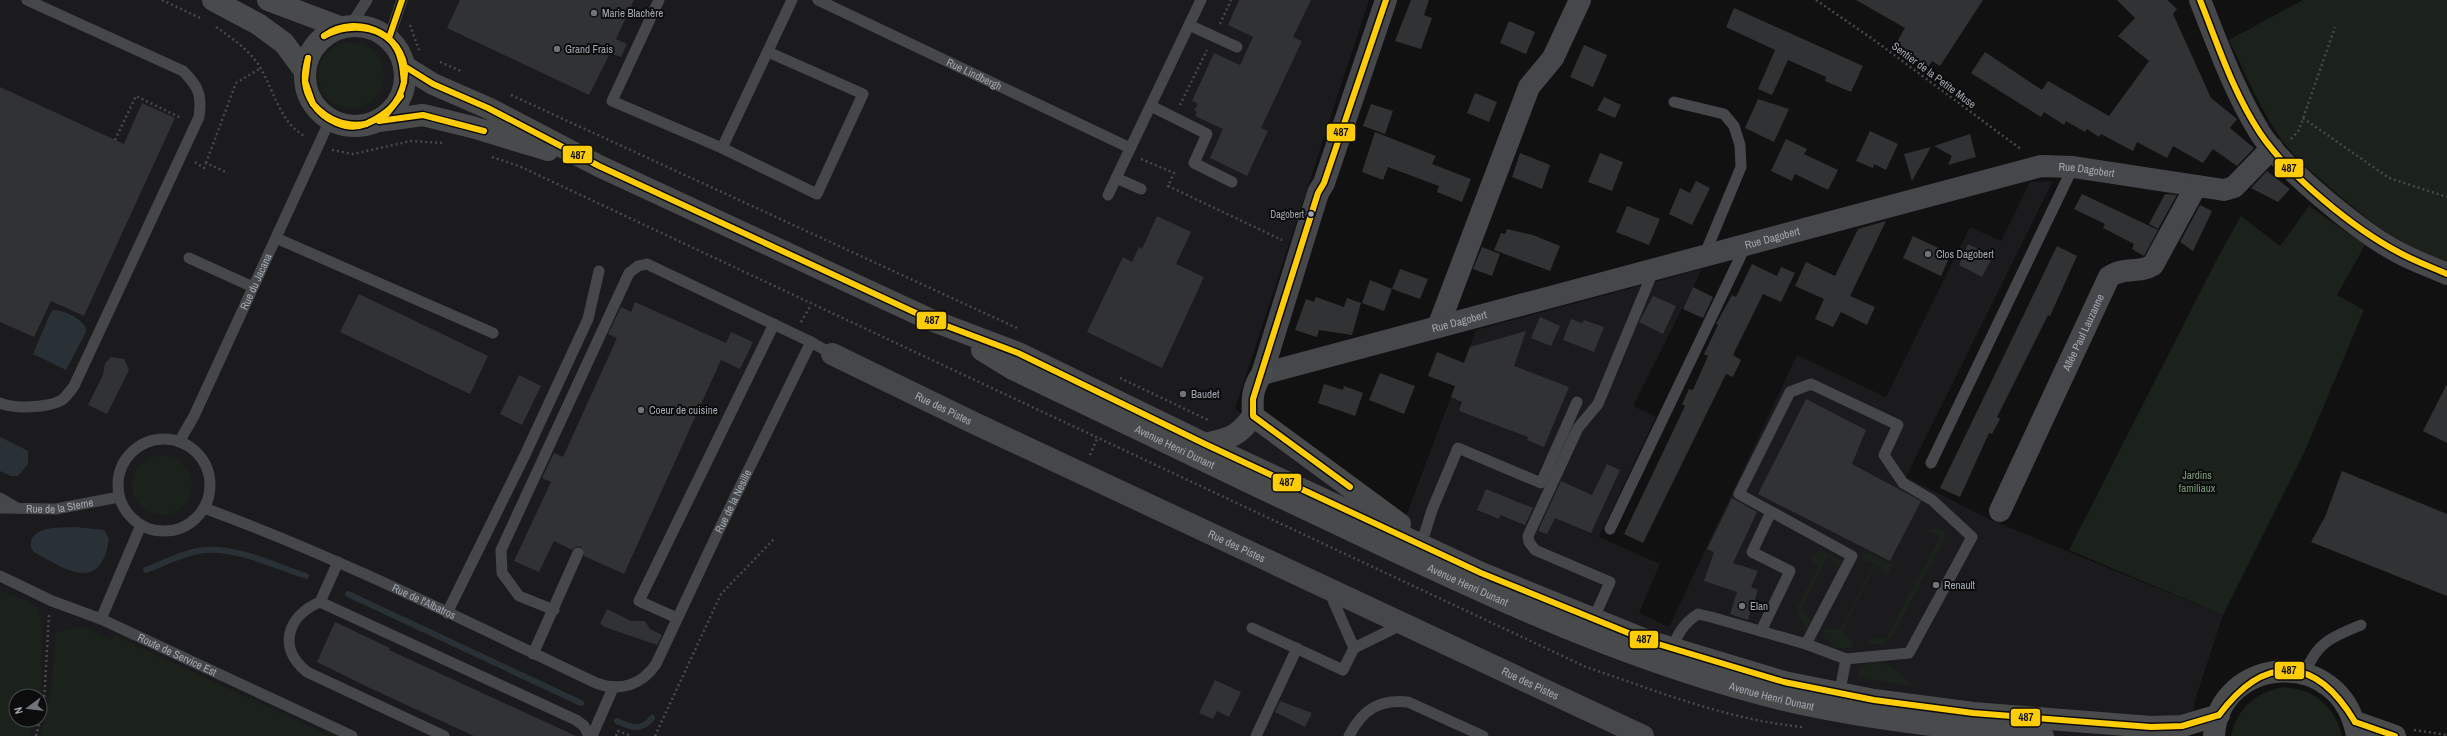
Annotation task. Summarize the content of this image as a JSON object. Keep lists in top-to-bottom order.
{
  "streets": {
    "main road": ["Avenue Henri Dunant"],
    "street": ["Rue Dagobert", "Allée Paul Lauzanne", "Rue des Pistes"],
    "lane": [
      "Rue Lindbergh",
      "Rue du Jacana",
      "Rue de la Nesille",
      "Rue de la Sterne",
      "Rue de l'Albatros",
      "Route de Service Est"
    ],
    "path": ["Sentier de la Petite Muse"]
  },
  "crossings": [
    ["Sentier de la Petite Muse", "Rue Dagobert"],
    ["Rue Dagobert", "Allée Paul Lauzanne"],
    ["Rue du Jacana", "Avenue Henri Dunant"],
    ["Rue du Jacana", "Rue de la Sterne"],
    ["Rue du Jacana", "Rue de l'Albatros"],
    ["Rue de la Nesille", "Rue de l'Albatros"],
    ["Rue de la Sterne", "Rue de l'Albatros"]
  ],
  "parks": ["Jardins familiaux"],
  "places": [
    "Marie Blachère",
    "Grand Frais",
    "Dagobert",
    "Clos Dagobert",
    "Baudet",
    "Coeur de cuisine",
    "Renault",
    "Elan"
  ],
  "lines": ["transit line 487"],
  "north": "left"
}
